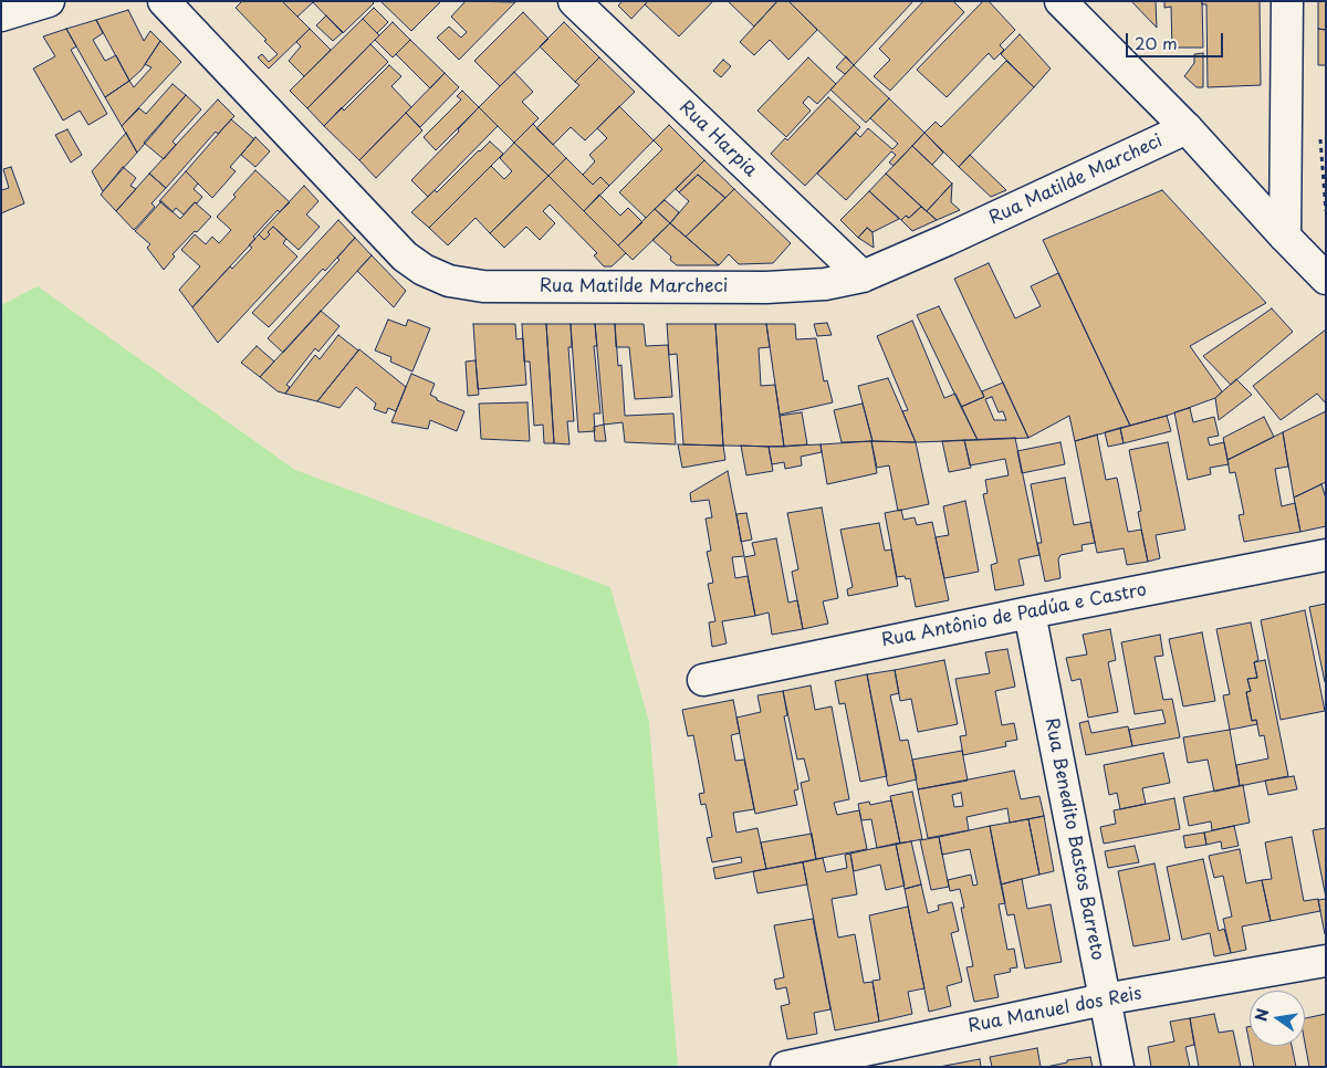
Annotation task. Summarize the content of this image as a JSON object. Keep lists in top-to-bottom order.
{
  "streets": {
    "street": [
      "Rua Harpia",
      "Rua Matilde Marcheci",
      "Rua Antônio de Padúa e Castro",
      "Rua Benedito Bastos Barreto",
      "Rua Manuel dos Reis"
    ]
  },
  "crossings": [
    ["Rua Harpia", "Rua Matilde Marcheci"],
    ["Rua Antônio de Padúa e Castro", "Rua Benedito Bastos Barreto"],
    ["Rua Benedito Bastos Barreto", "Rua Manuel dos Reis"]
  ],
  "scale_bar": "20 m",
  "north": "left"
}
